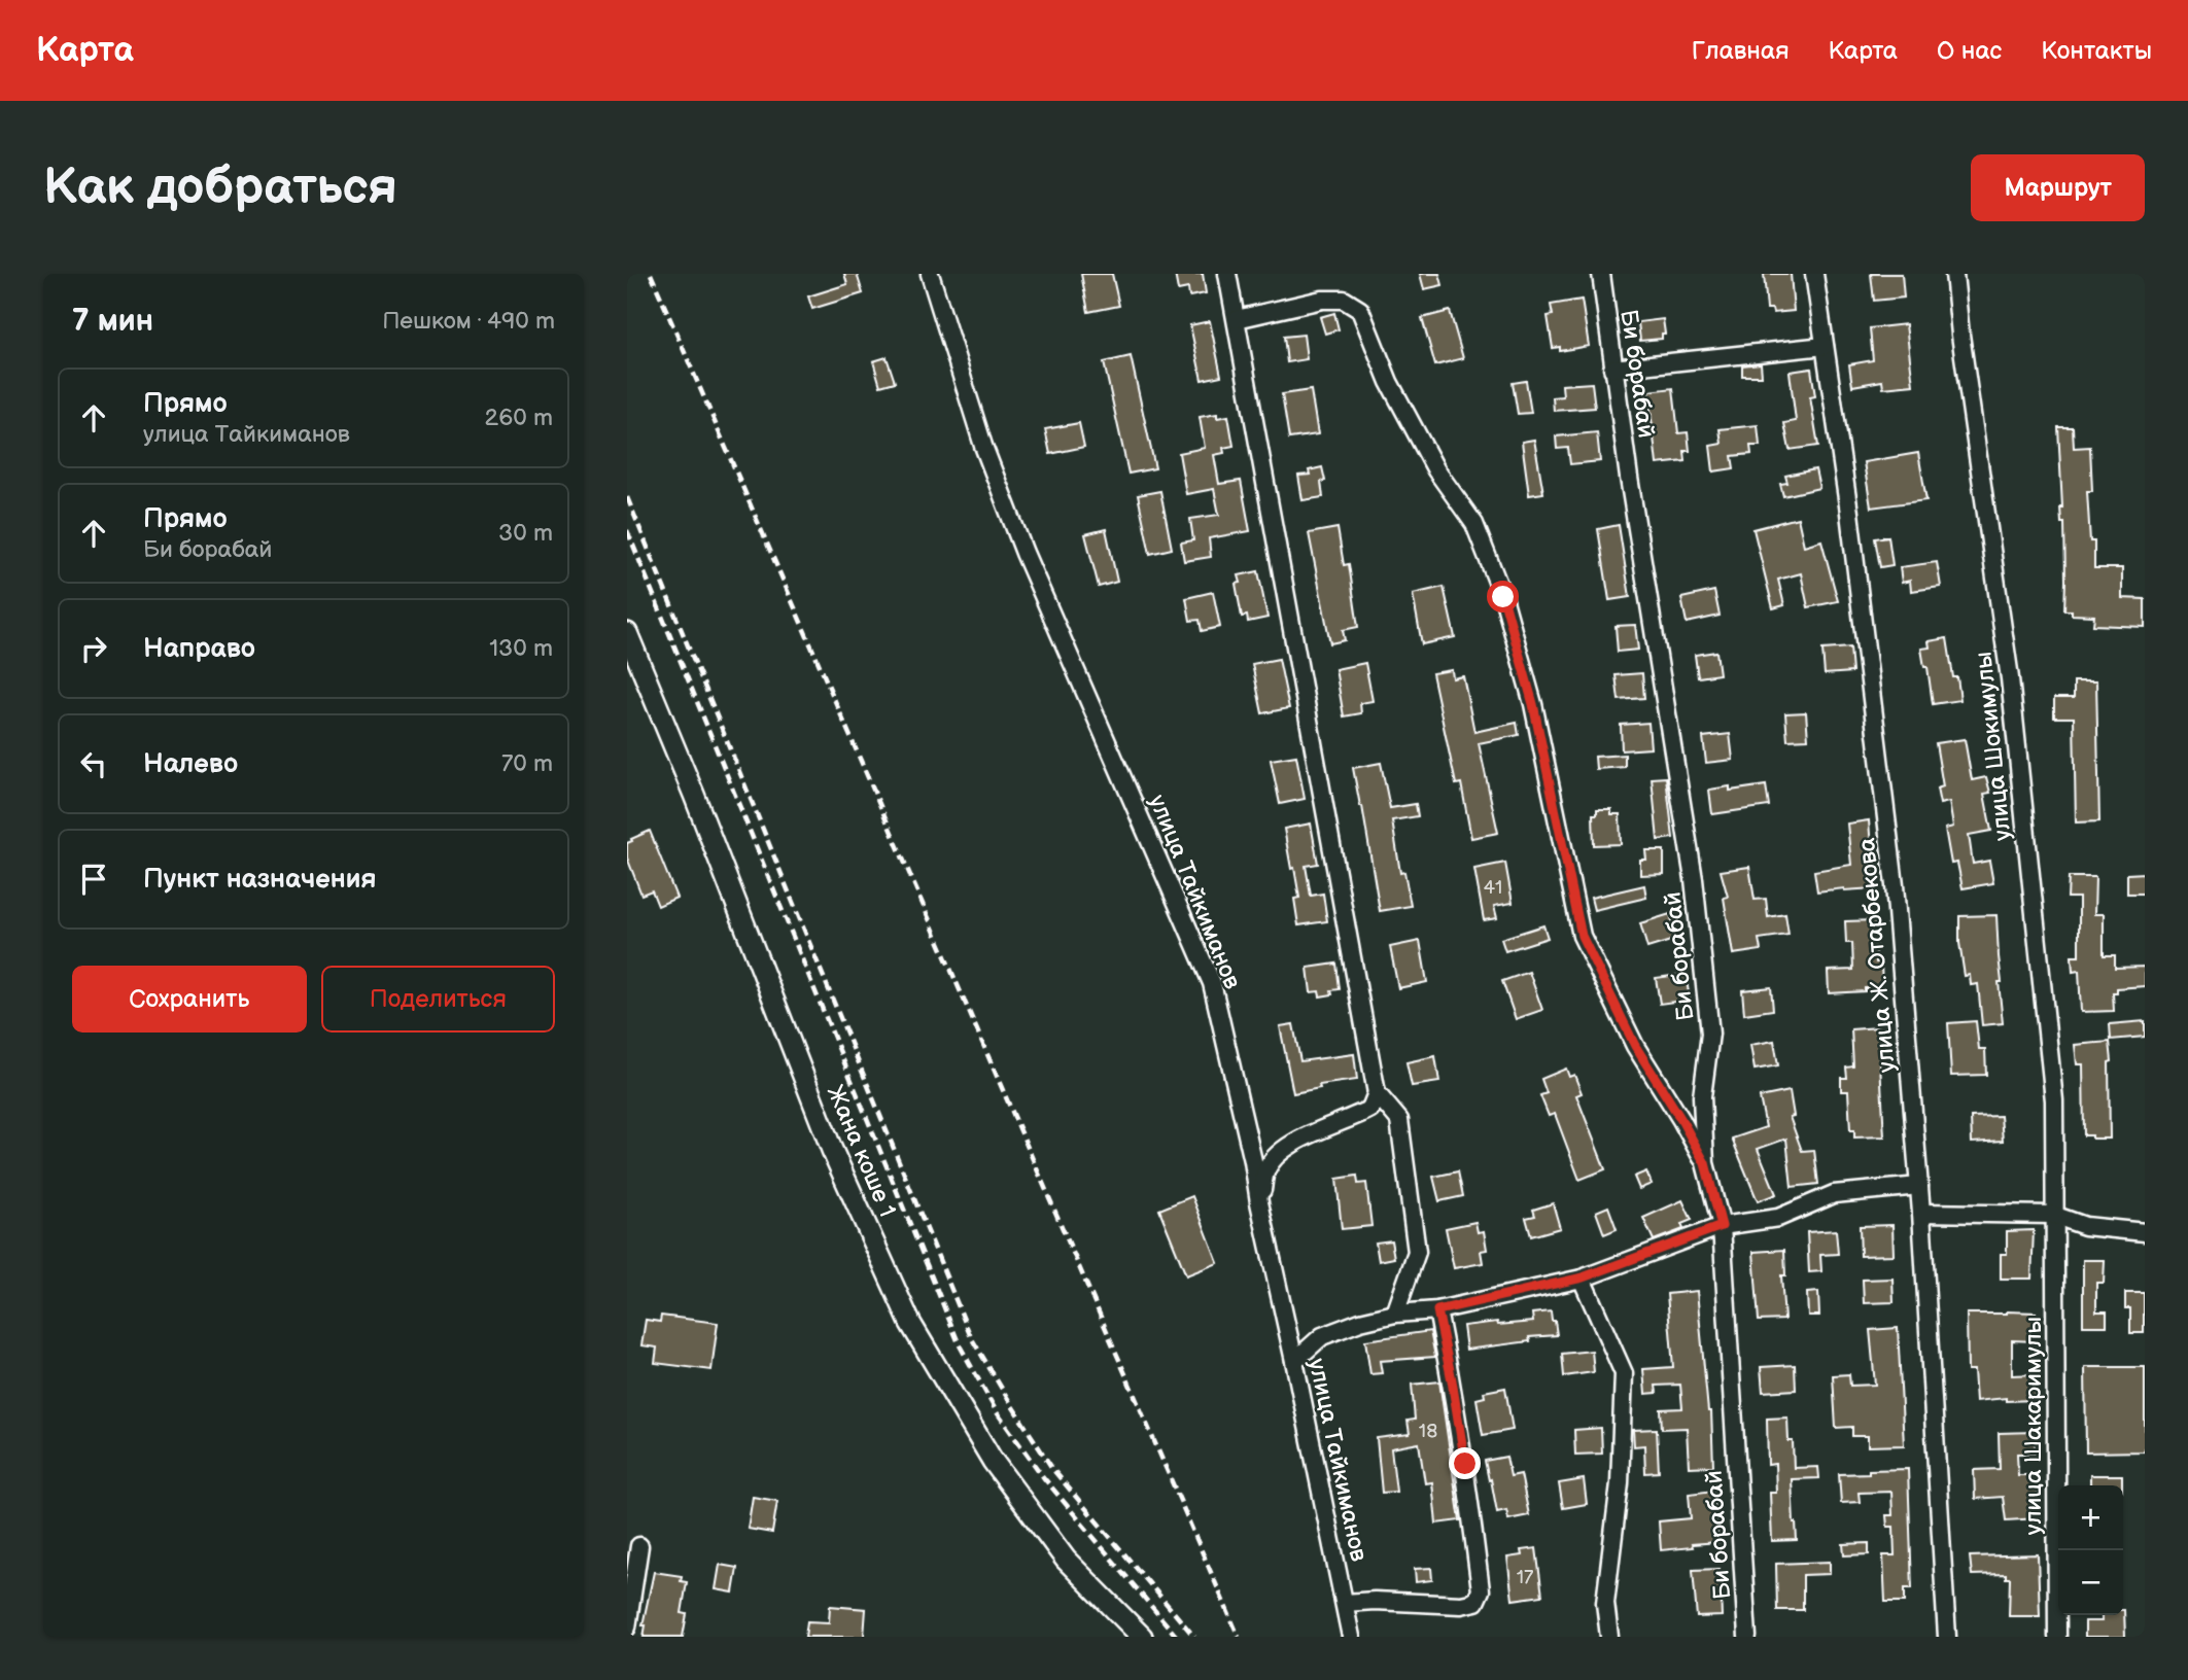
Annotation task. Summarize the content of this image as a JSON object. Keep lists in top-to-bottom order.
{
  "streets": {
    "street": [
      "Би борабай",
      "улица Шокимулы",
      "улица Тайкиманов",
      "улица Ж. Отарбекова",
      "Жана коше 1",
      "улица Шакаримулы"
    ]
  },
  "crossings": [
    ["улица Шокимулы", "улица Шакаримулы"]
  ],
  "house_numbers": ["41", "18", "17"],
  "page": {
    "header": "Карта",
    "nav": [
      "Главная",
      "Карта",
      "О нас",
      "Контакты"
    ],
    "buttons": [
      "Маршрут",
      ["Сохранить", "Поделиться"]
    ],
    "title": "Как добраться",
    "heading": ["7 мин", "Пешком · 490 m"],
    "list": [
      ["Прямо", "улица Тайкиманов", "260 m"],
      ["Прямо", "Би борабай", "30 m"],
      ["Направо", "130 m"],
      ["Налево", "70 m"],
      "Пункт назначения"
    ],
    "map_buttons": ["+", "−"]
  }
}
